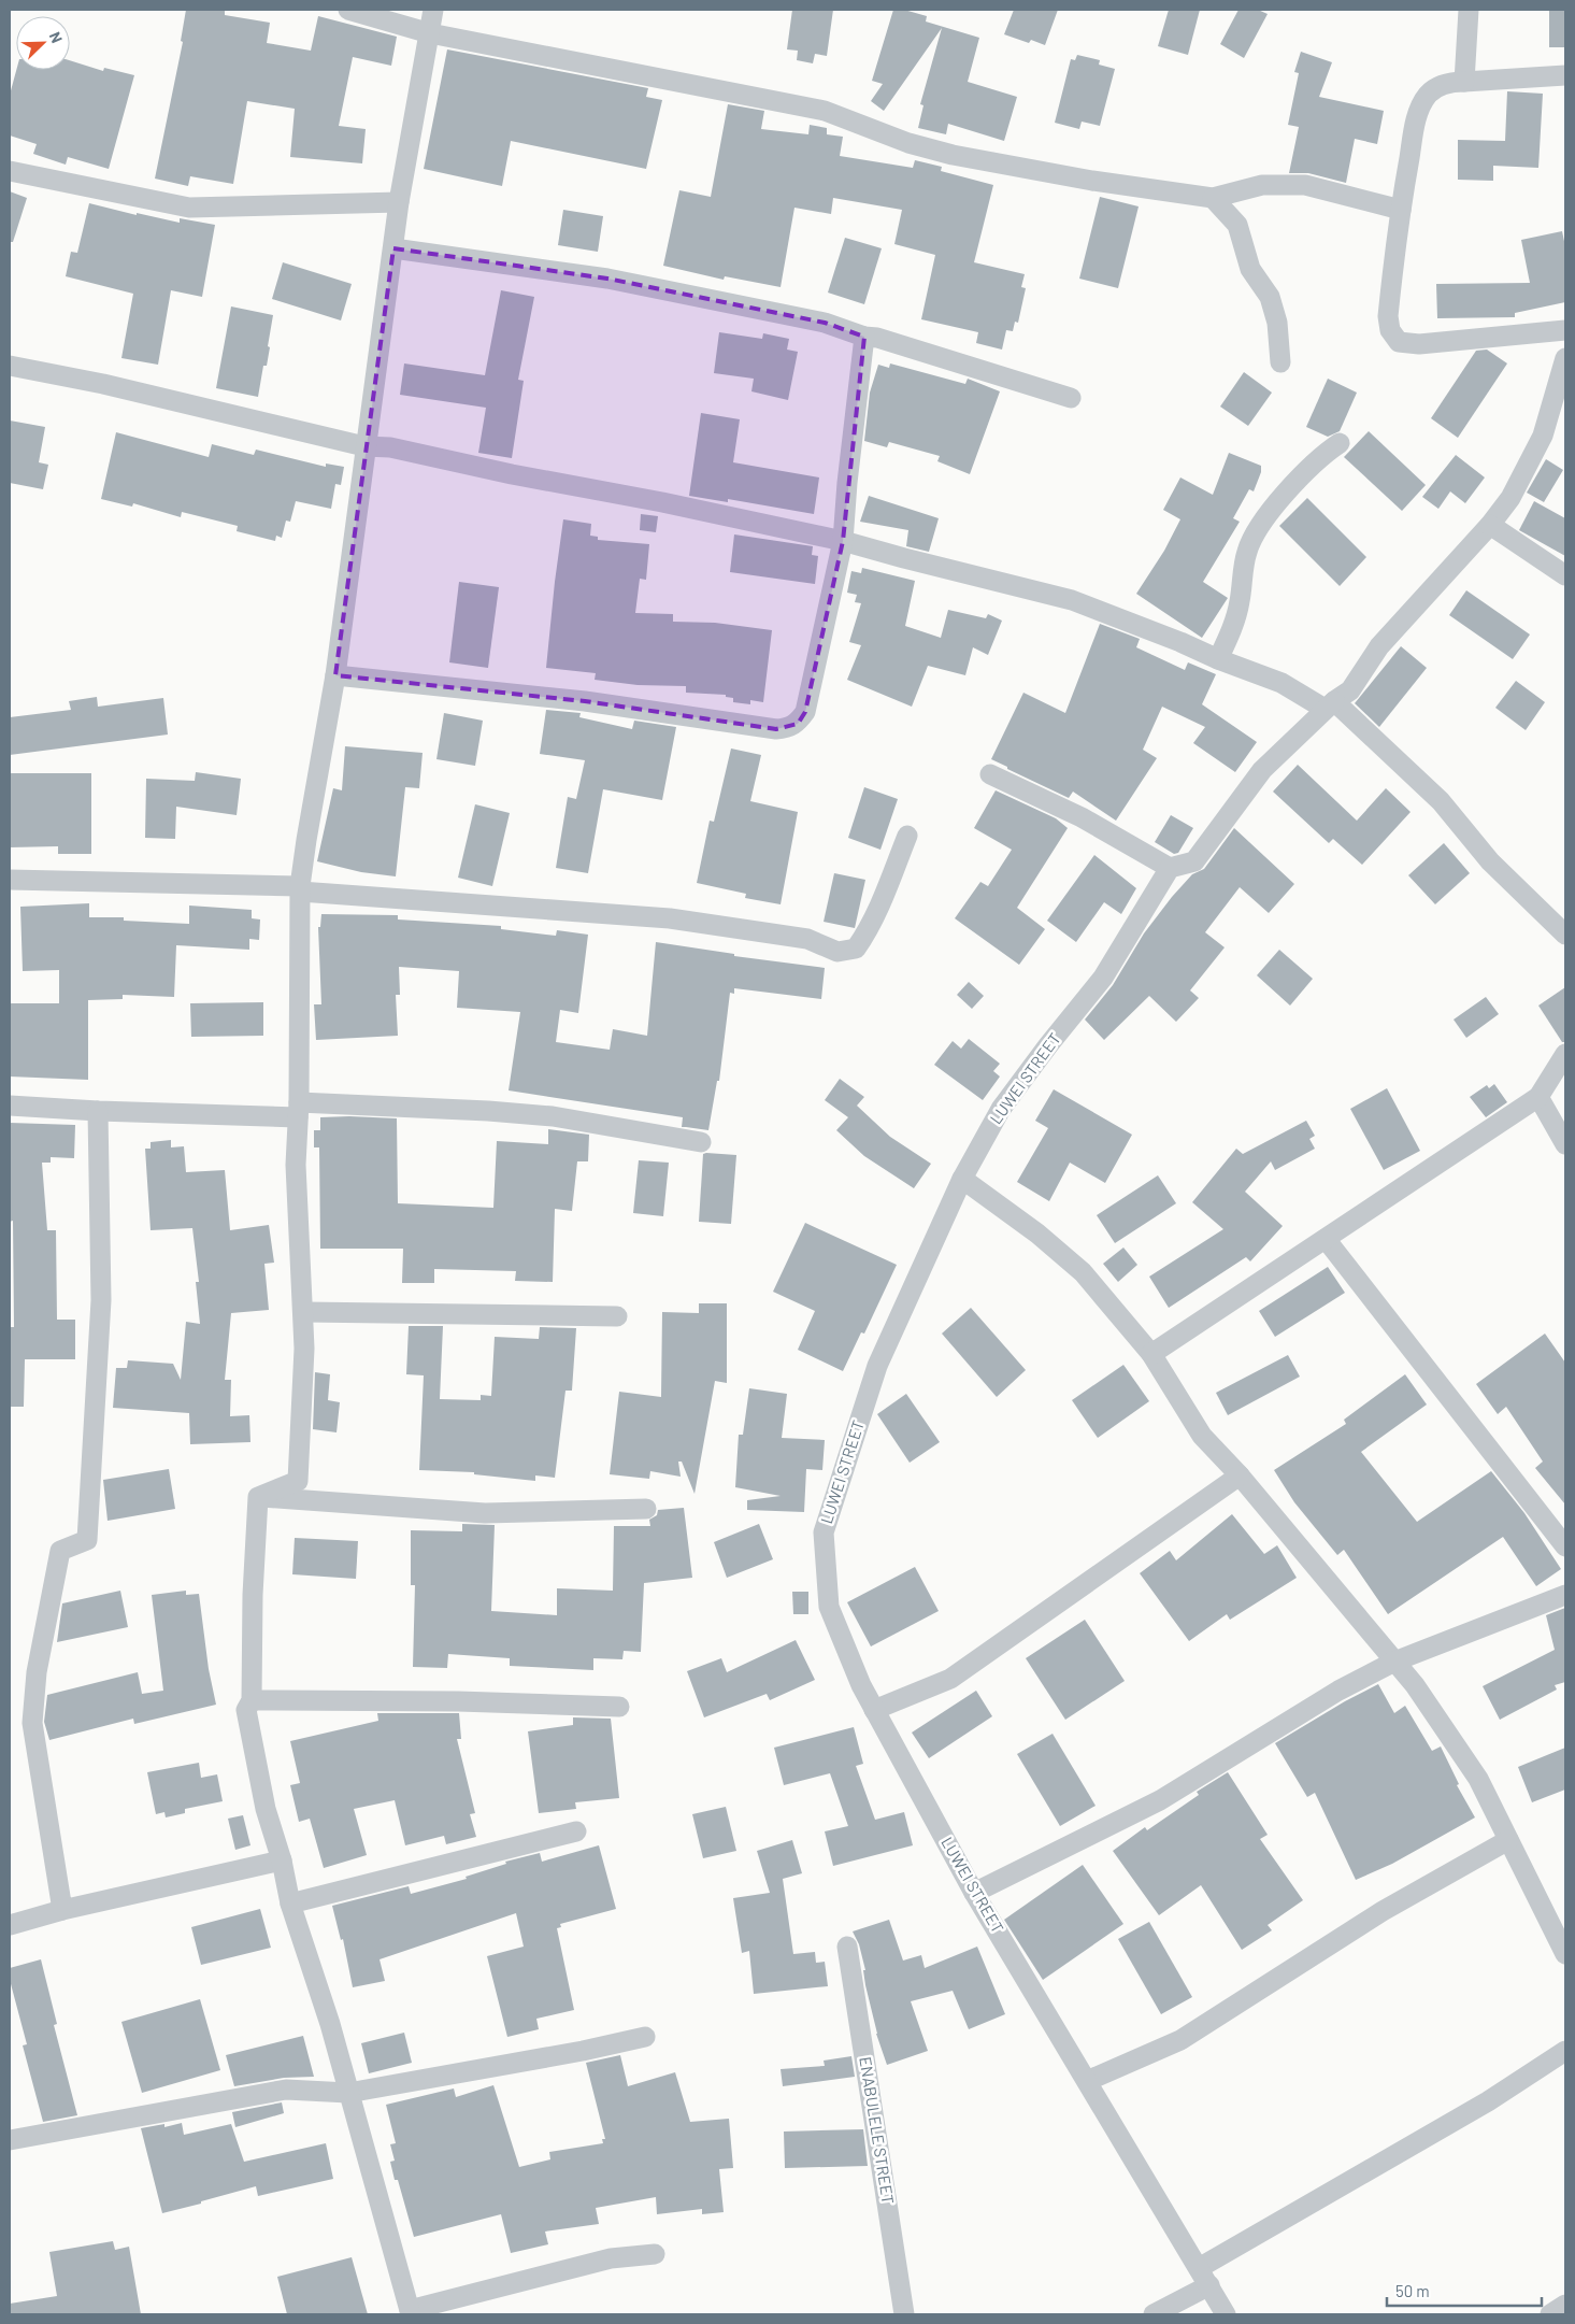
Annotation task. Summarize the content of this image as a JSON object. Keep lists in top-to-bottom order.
{
  "streets": {
    "street": ["LUWEI STREET", "ENABULELE STREET"]
  },
  "scale_bar": "50 m",
  "north": "top right"
}
